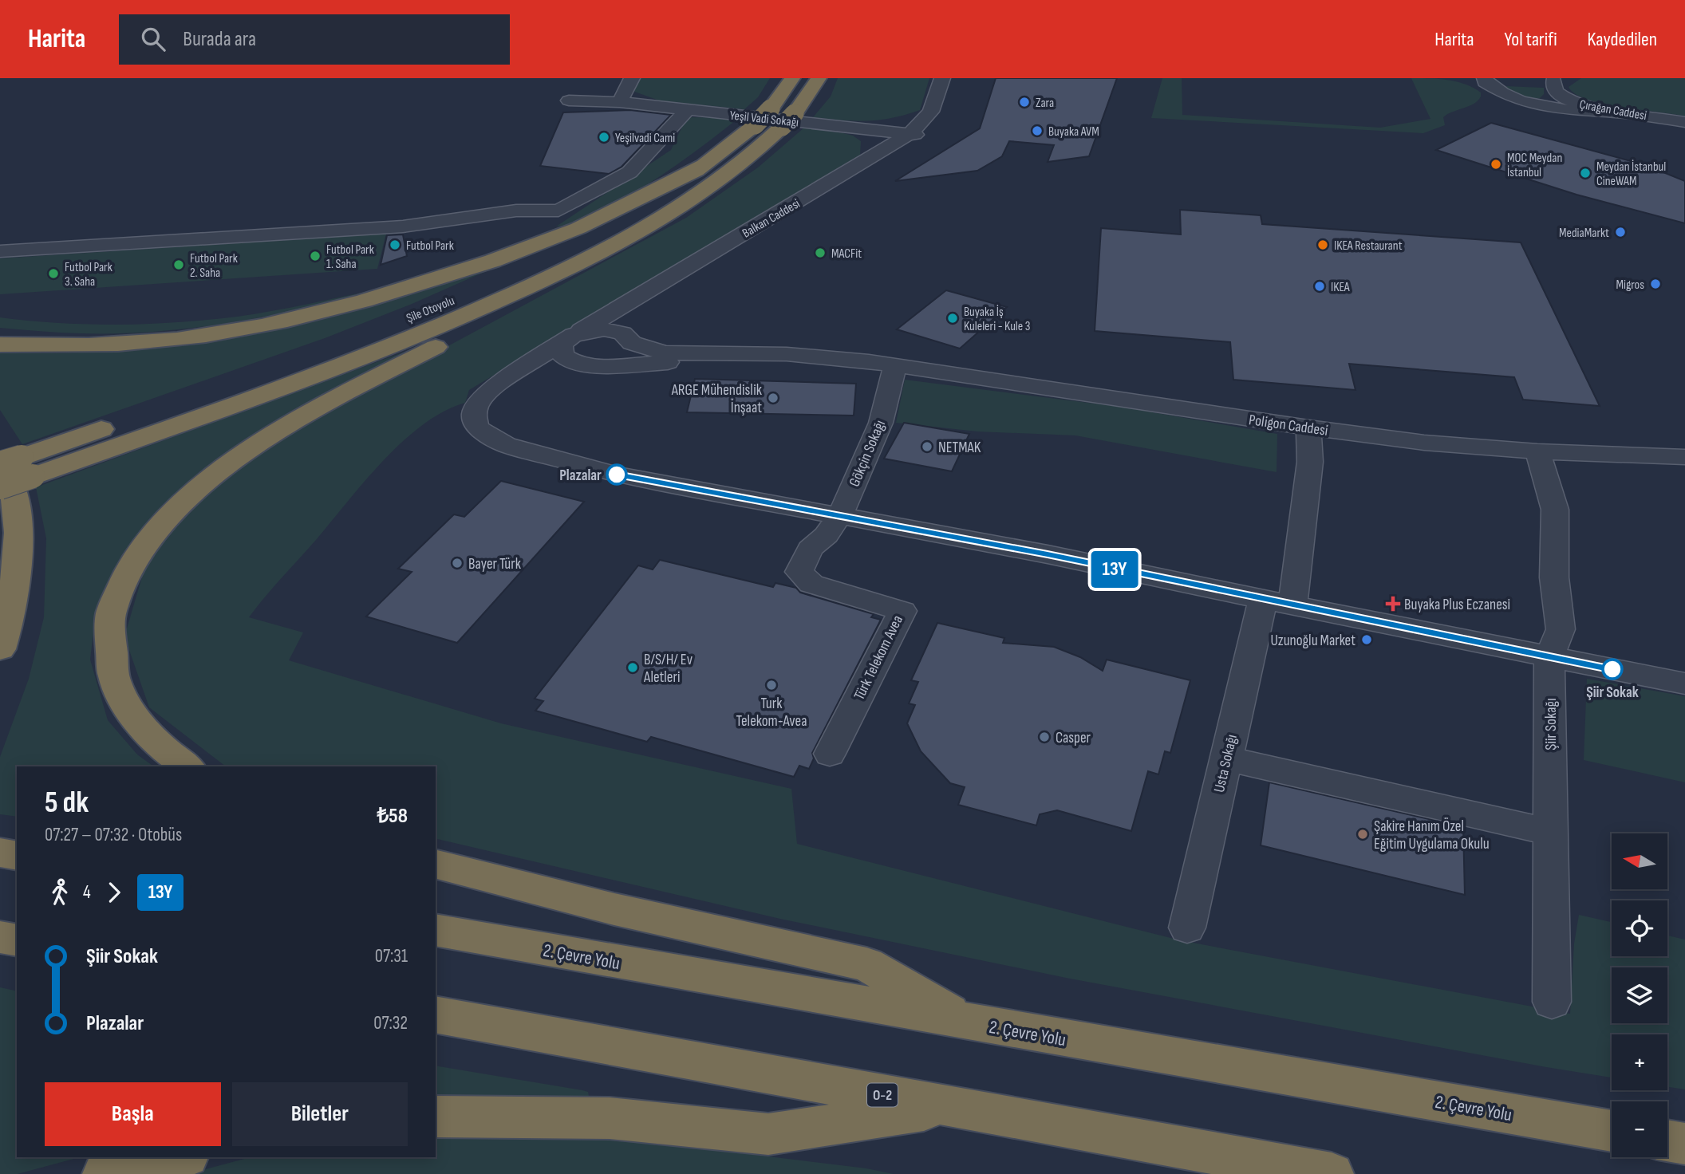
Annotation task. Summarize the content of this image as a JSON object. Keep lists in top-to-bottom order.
{
  "streets": {
    "highway": ["Şile Otoyolu", "2. Çevre Yolu", "O-2"],
    "street": [
      "Çırağan Caddesi",
      "Yeşil Vadi Sokağı",
      "Balkan Caddesi",
      "Poligon Caddesi",
      "Gökçin Sokağı",
      "Türk Telekom Avea",
      "Şiir Sokağı",
      "Usta Sokağı"
    ]
  },
  "crossings": [
    ["Yeşil Vadi Sokağı", "Balkan Caddesi"],
    ["Balkan Caddesi", "Gökçin Sokağı"],
    ["Balkan Caddesi", "Türk Telekom Avea"],
    ["Balkan Caddesi", "Şiir Sokağı"],
    ["Balkan Caddesi", "Usta Sokağı"],
    ["Poligon Caddesi", "Gökçin Sokağı"],
    ["Poligon Caddesi", "Şiir Sokağı"],
    ["Poligon Caddesi", "Usta Sokağı"],
    ["Gökçin Sokağı", "Türk Telekom Avea"]
  ],
  "places": {
    "other": [
      "Zara",
      "Buyaka AVM",
      "Yeşilvadi Cami",
      "MOC Meydan İstanbul",
      "Meydan İstanbul CineWAM",
      "MediaMarkt",
      "Futbol Park",
      "IKEA Restaurant",
      "MACFit",
      "Futbol Park 1. Saha",
      "Futbol Park 2. Saha",
      "Futbol Park 3. Saha",
      "Migros",
      "IKEA",
      "Buyaka İş Kuleleri - Kule 3",
      "ARGE Mühendislik İnşaat",
      "NETMAK",
      "Plazalar",
      "Bayer Türk",
      "Uzunoğlu Market",
      "B/S/H/ Ev Aletleri",
      "Şiir Sokak",
      "Turk Telekom-Avea",
      "Casper",
      "Şakire Hanım Özel Eğitim Uygulama Okulu"
    ],
    "health": ["Buyaka Plus Eczanesi"]
  },
  "lines": ["bus line 13Y"],
  "north": "left",
  "page": {
    "header": "Harita",
    "search": "Burada ara",
    "nav": ["Harita", "Yol tarifi", "Kaydedilen"],
    "on_map": "13Y",
    "heading": ["5 dk", "07:27 – 07:32 · Otobüs", "₺58"],
    "map_buttons": ["+", "−"],
    "legs": ["4", "13Y"],
    "list": [
      {
        "name": "Şiir Sokak",
        "value": "07:31"
      },
      {
        "name": "Plazalar",
        "value": "07:32"
      }
    ],
    "buttons": ["Başla", "Biletler"]
  }
}
